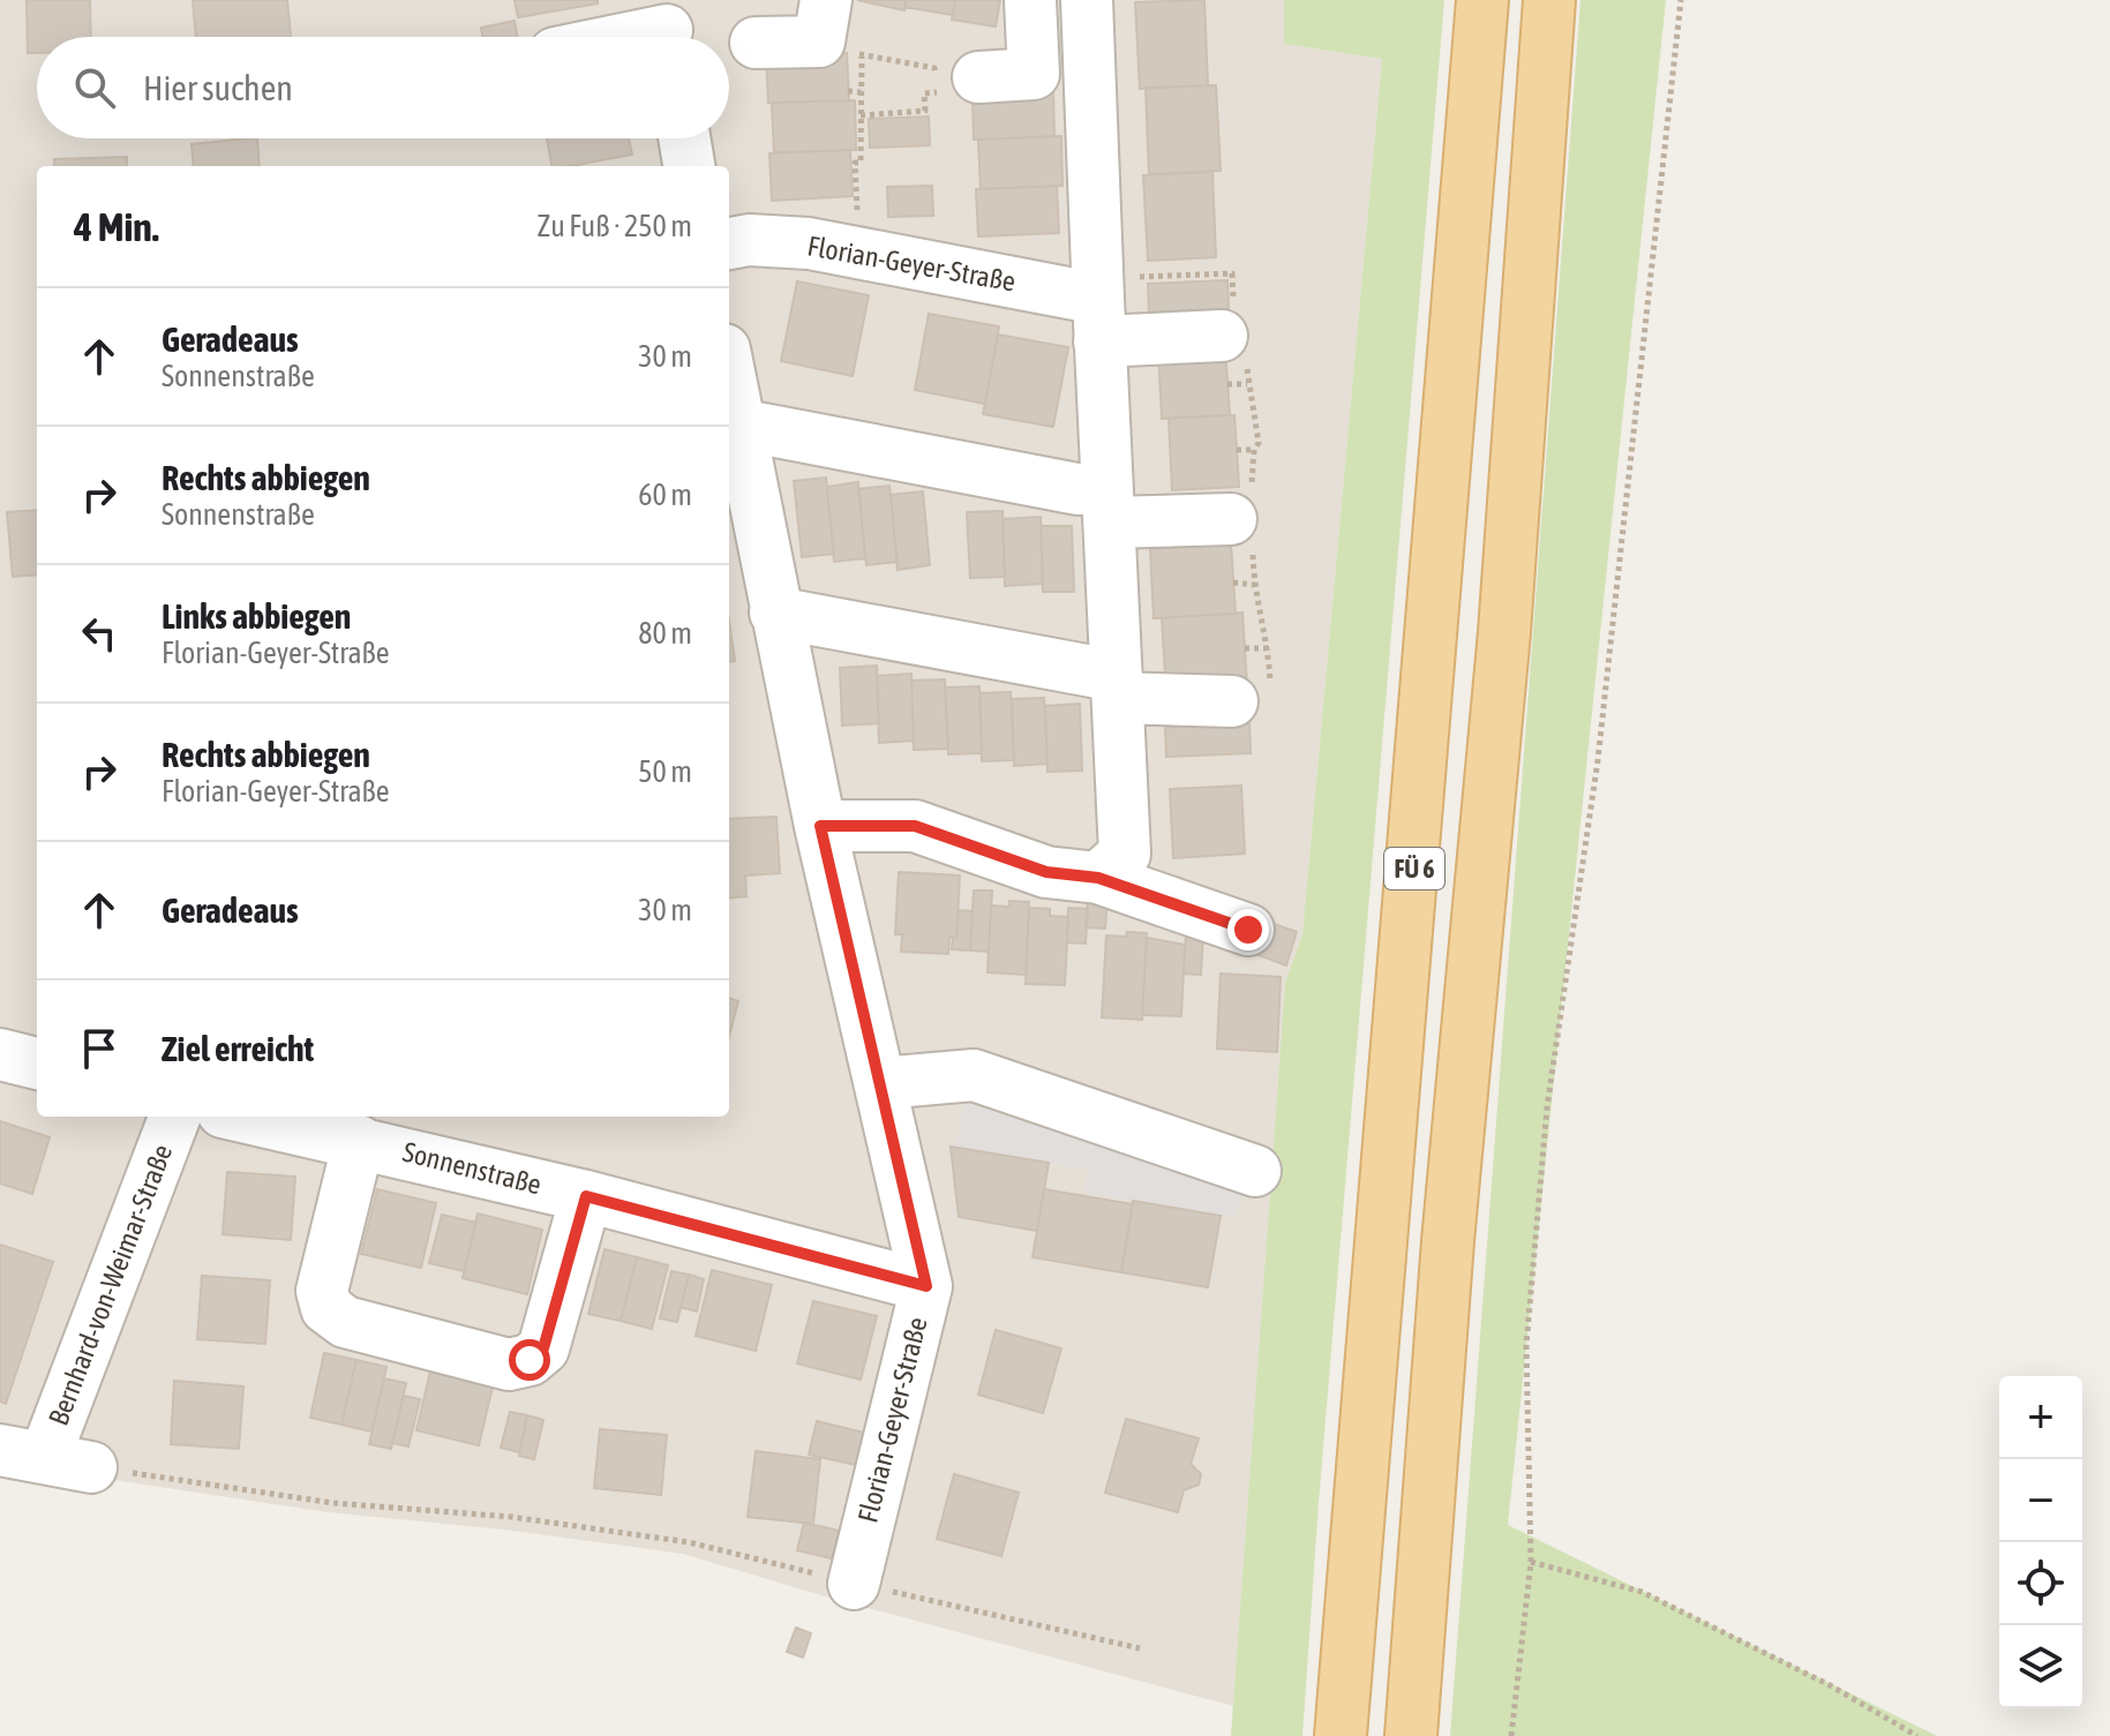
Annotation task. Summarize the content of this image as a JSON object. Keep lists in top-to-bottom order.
{
  "streets": {
    "main road": ["FÜ 6"],
    "street": ["Florian-Geyer-Straße", "Sonnenstraße", "Bernhard-von-Weimar-Straße"]
  },
  "crossings": [
    ["Florian-Geyer-Straße", "Sonnenstraße"]
  ],
  "page": {
    "search": "Hier suchen",
    "heading": ["4 Min.", "Zu Fuß · 250 m"],
    "list": [
      ["Geradeaus", "Sonnenstraße", "30 m"],
      ["Rechts abbiegen", "Sonnenstraße", "60 m"],
      ["Links abbiegen", "Florian-Geyer-Straße", "80 m"],
      ["Rechts abbiegen", "Florian-Geyer-Straße", "50 m"],
      ["Geradeaus", "30 m"],
      "Ziel erreicht"
    ],
    "map_buttons": ["+", "−"]
  }
}
